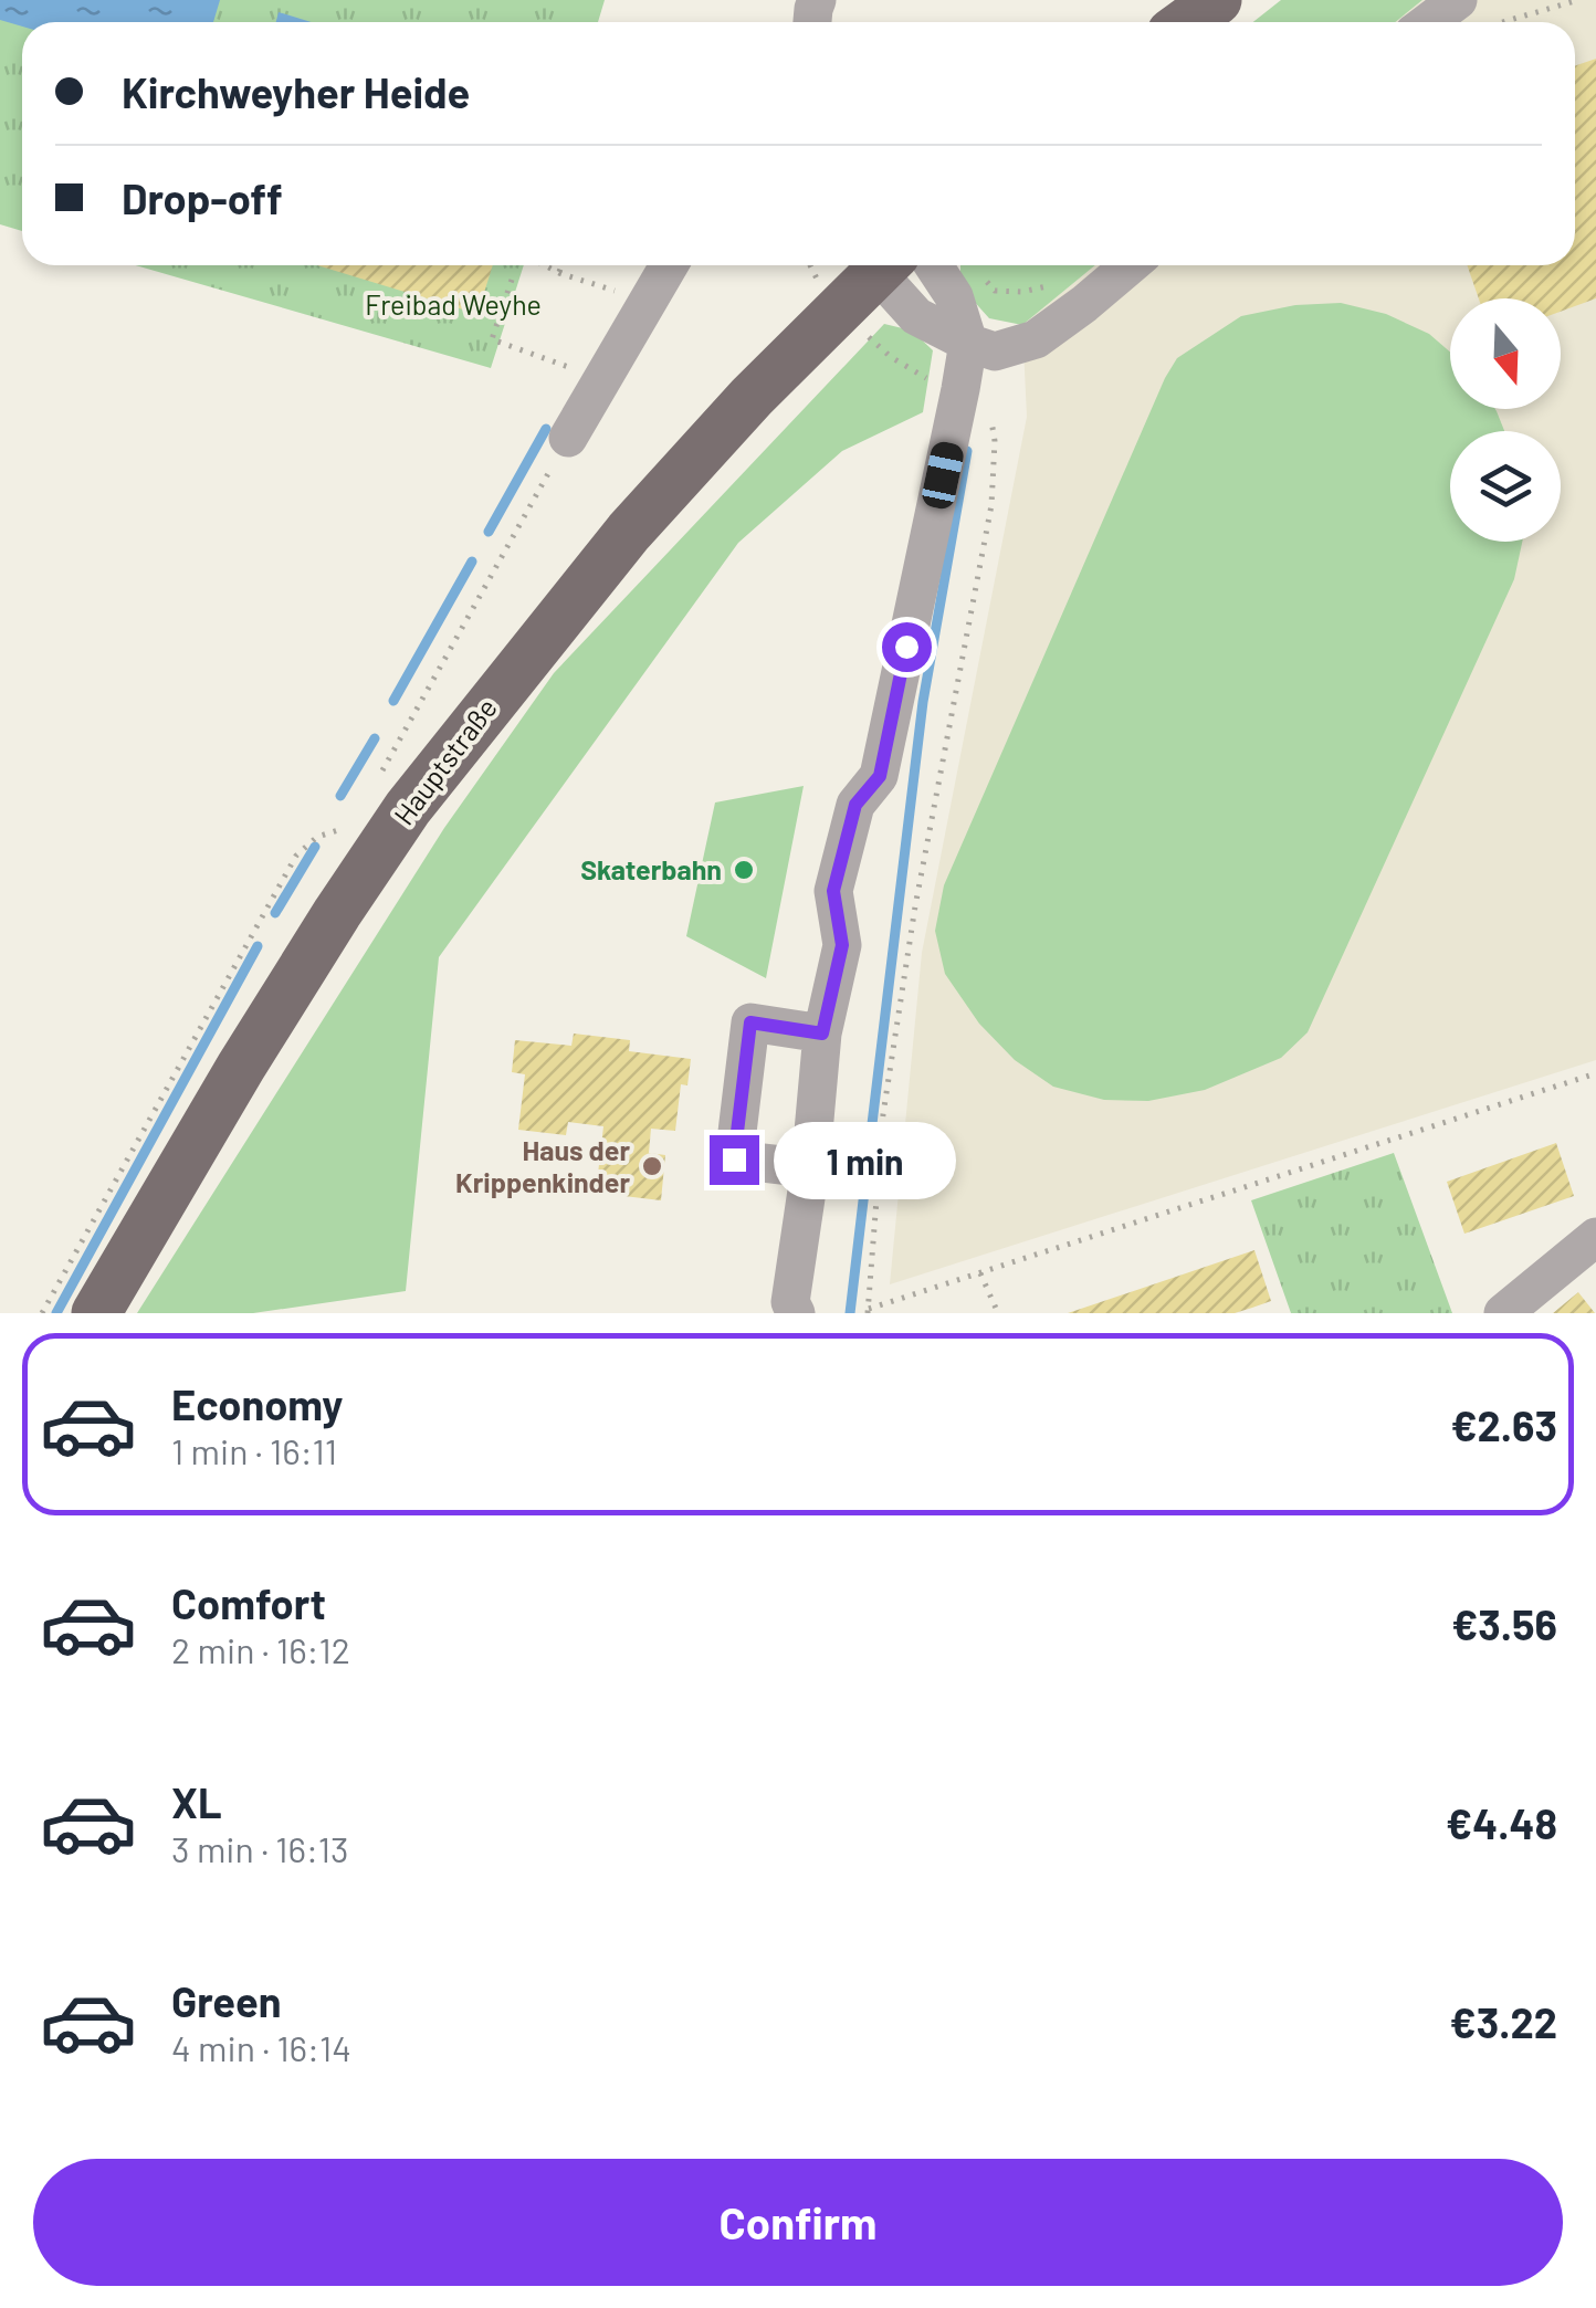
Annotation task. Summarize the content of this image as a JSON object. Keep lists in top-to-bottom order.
{
  "streets": {
    "main road": ["Hauptstraße"]
  },
  "parks": ["Freibad Weyhe"],
  "places": ["Skaterbahn", "Haus der Krippenkinder"],
  "north": "bottom",
  "page": {
    "banner": ["Kirchweyher Heide", "Drop-off"],
    "bubble": "1 min",
    "list": [
      {
        "name": "Economy",
        "note": "1 min · 16:11",
        "value": "€2.63"
      },
      {
        "name": "Comfort",
        "note": "2 min · 16:12",
        "value": "€3.56"
      },
      {
        "name": "XL",
        "note": "3 min · 16:13",
        "value": "€4.48"
      },
      {
        "name": "Green",
        "note": "4 min · 16:14",
        "value": "€3.22"
      }
    ],
    "buttons": "Confirm"
  }
}
